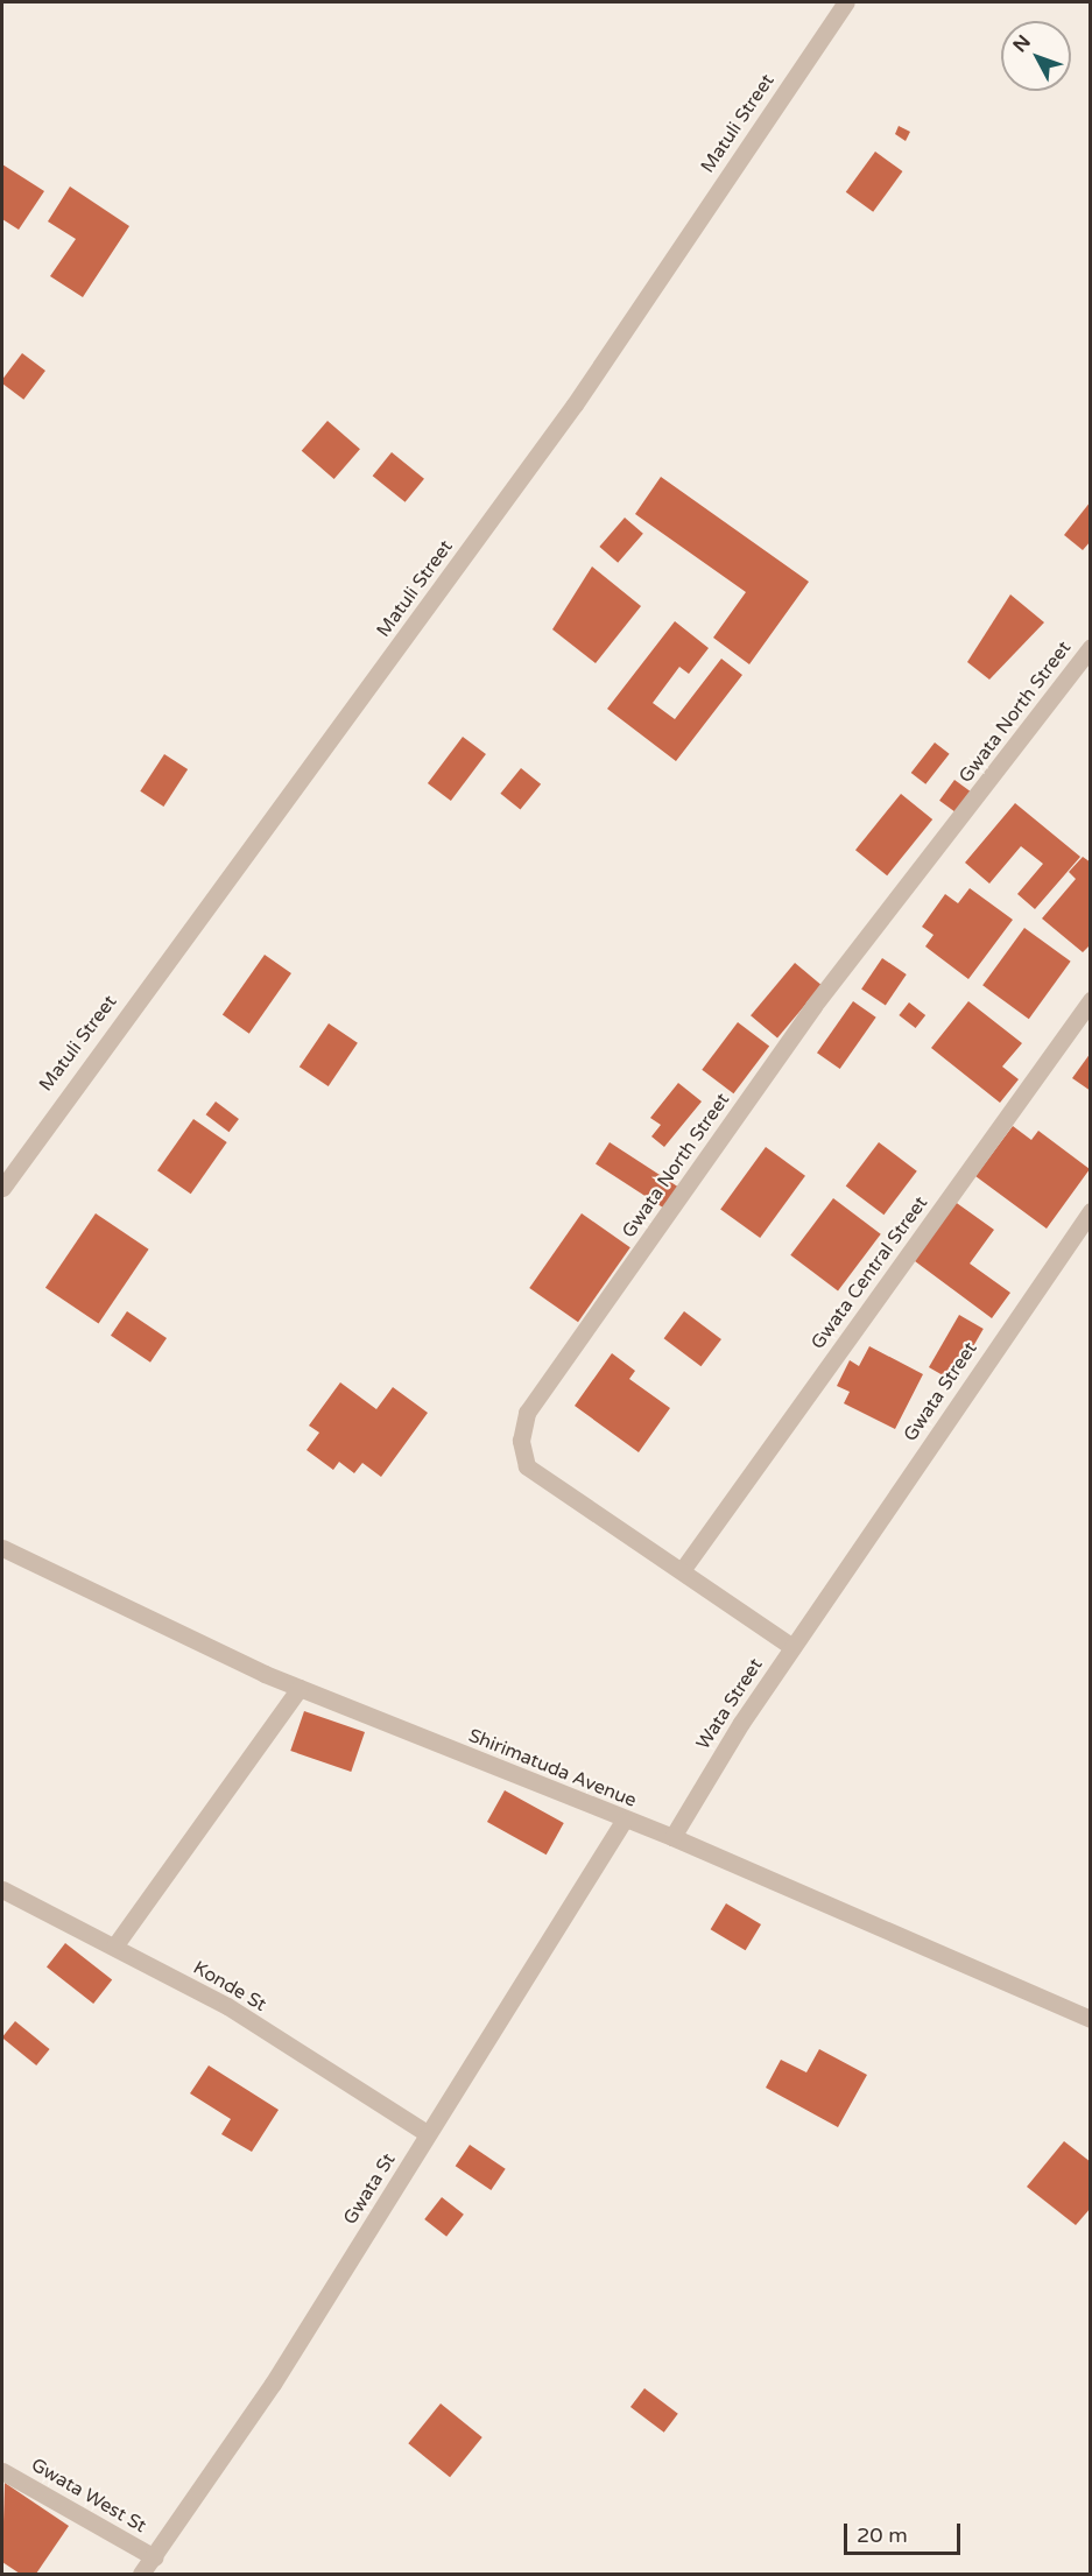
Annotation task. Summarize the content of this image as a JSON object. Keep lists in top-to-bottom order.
{
  "streets": {
    "street": [
      "Matuli Street",
      "Gwata North Street",
      "Gwata Central Street",
      "Gwata Street",
      "Wata Street",
      "Shirimatuda Avenue",
      "Konde St",
      "Gwata St",
      "Gwata West St"
    ]
  },
  "crossings": [
    ["Gwata North Street", "Gwata Central Street"],
    ["Gwata North Street", "Wata Street"],
    ["Gwata Street", "Wata Street"],
    ["Wata Street", "Shirimatuda Avenue"],
    ["Shirimatuda Avenue", "Gwata St"],
    ["Konde St", "Gwata St"],
    ["Gwata St", "Gwata West St"]
  ],
  "scale_bar": "20 m",
  "north": "top left"
}
